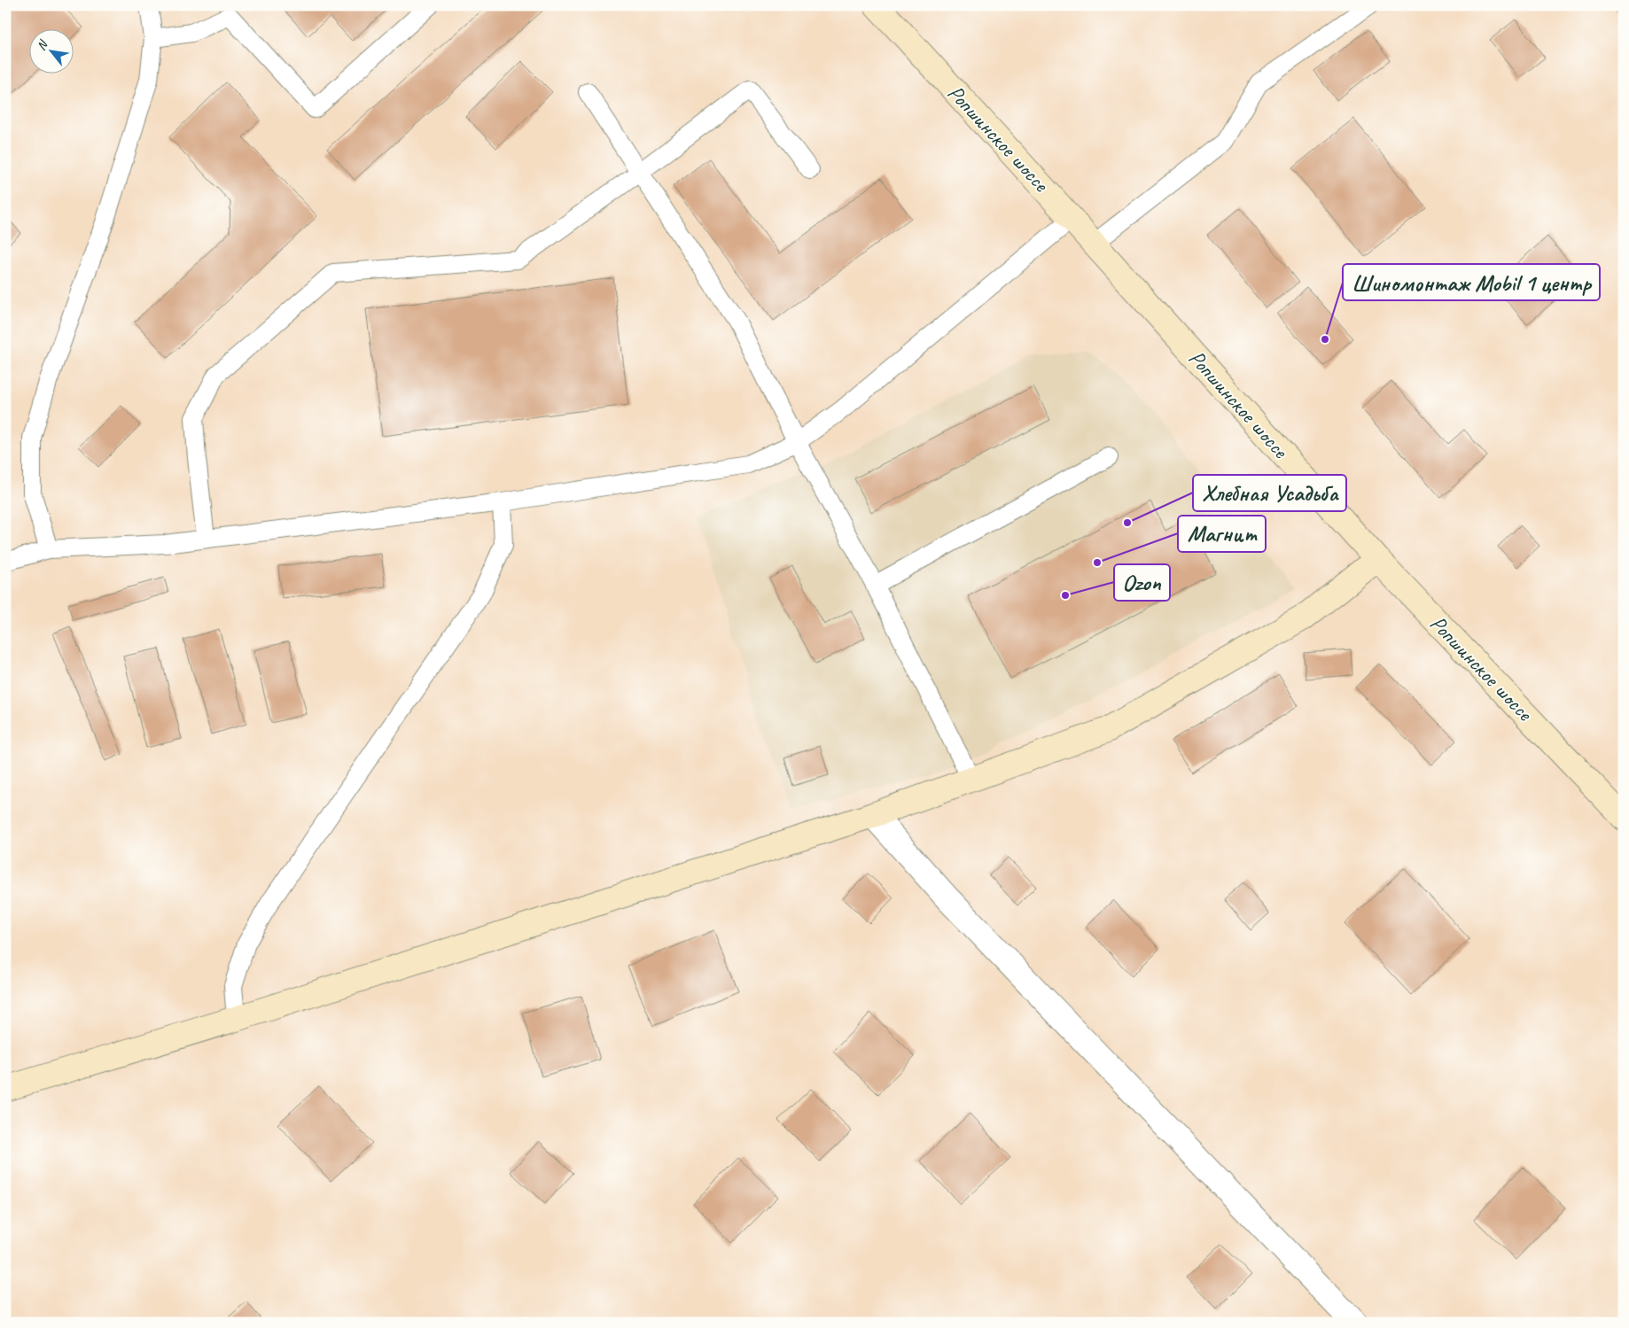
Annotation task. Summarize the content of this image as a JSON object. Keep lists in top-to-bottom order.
{
  "streets": {
    "street": ["Ропшинское шоссе"]
  },
  "places": [
    "Шиномонтаж Mobil 1 центр",
    "Хлебная Усадьба",
    "Магнит",
    "Ozon"
  ],
  "north": "top left"
}
